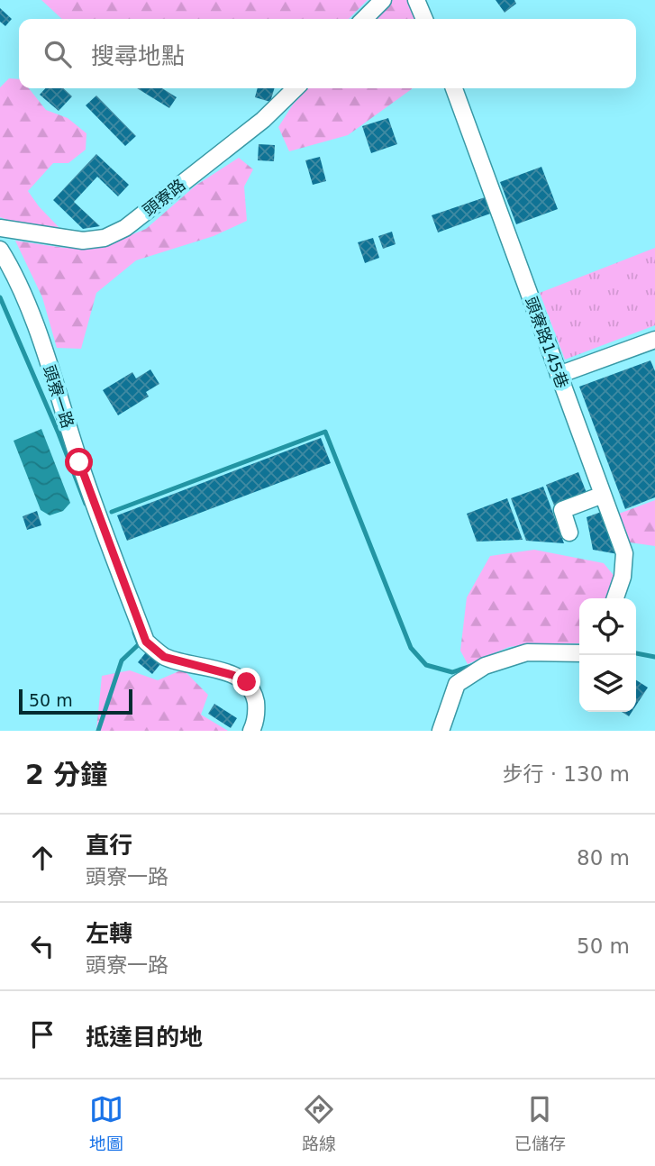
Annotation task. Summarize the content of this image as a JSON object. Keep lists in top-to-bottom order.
{
  "streets": {
    "street": ["頭寮路", "頭寮路145巷", "頭寮一路"]
  },
  "scale_bar": "50 m",
  "page": {
    "search": "搜尋地點",
    "scale": "50 m",
    "heading": ["2 分鐘", "步行 · 130 m"],
    "list": [
      ["直行", "頭寮一路", "80 m"],
      ["左轉", "頭寮一路", "50 m"],
      "抵達目的地"
    ],
    "nav": ["地圖", "路線", "已儲存"]
  }
}
